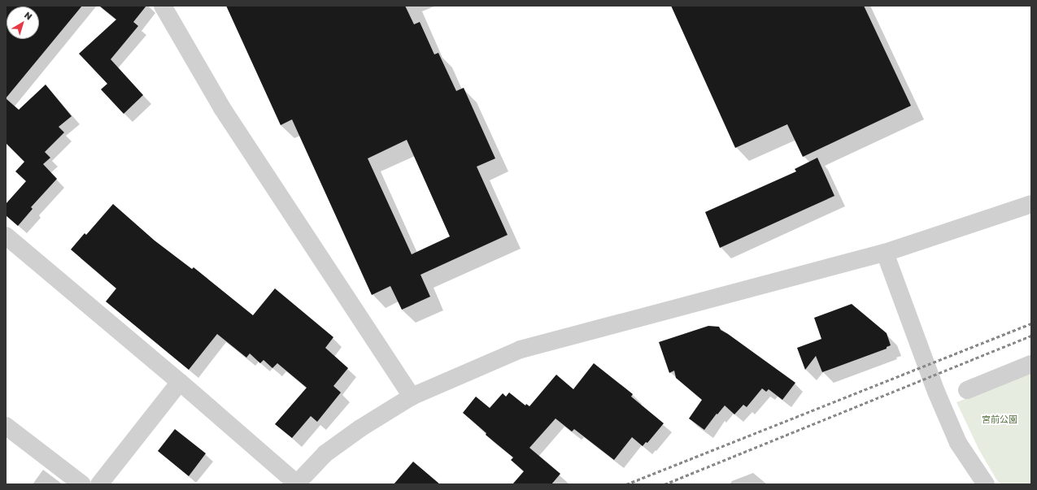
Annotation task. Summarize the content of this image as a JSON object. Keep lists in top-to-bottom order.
{
  "parks": ["宮前公園"],
  "north": "top right"
}
